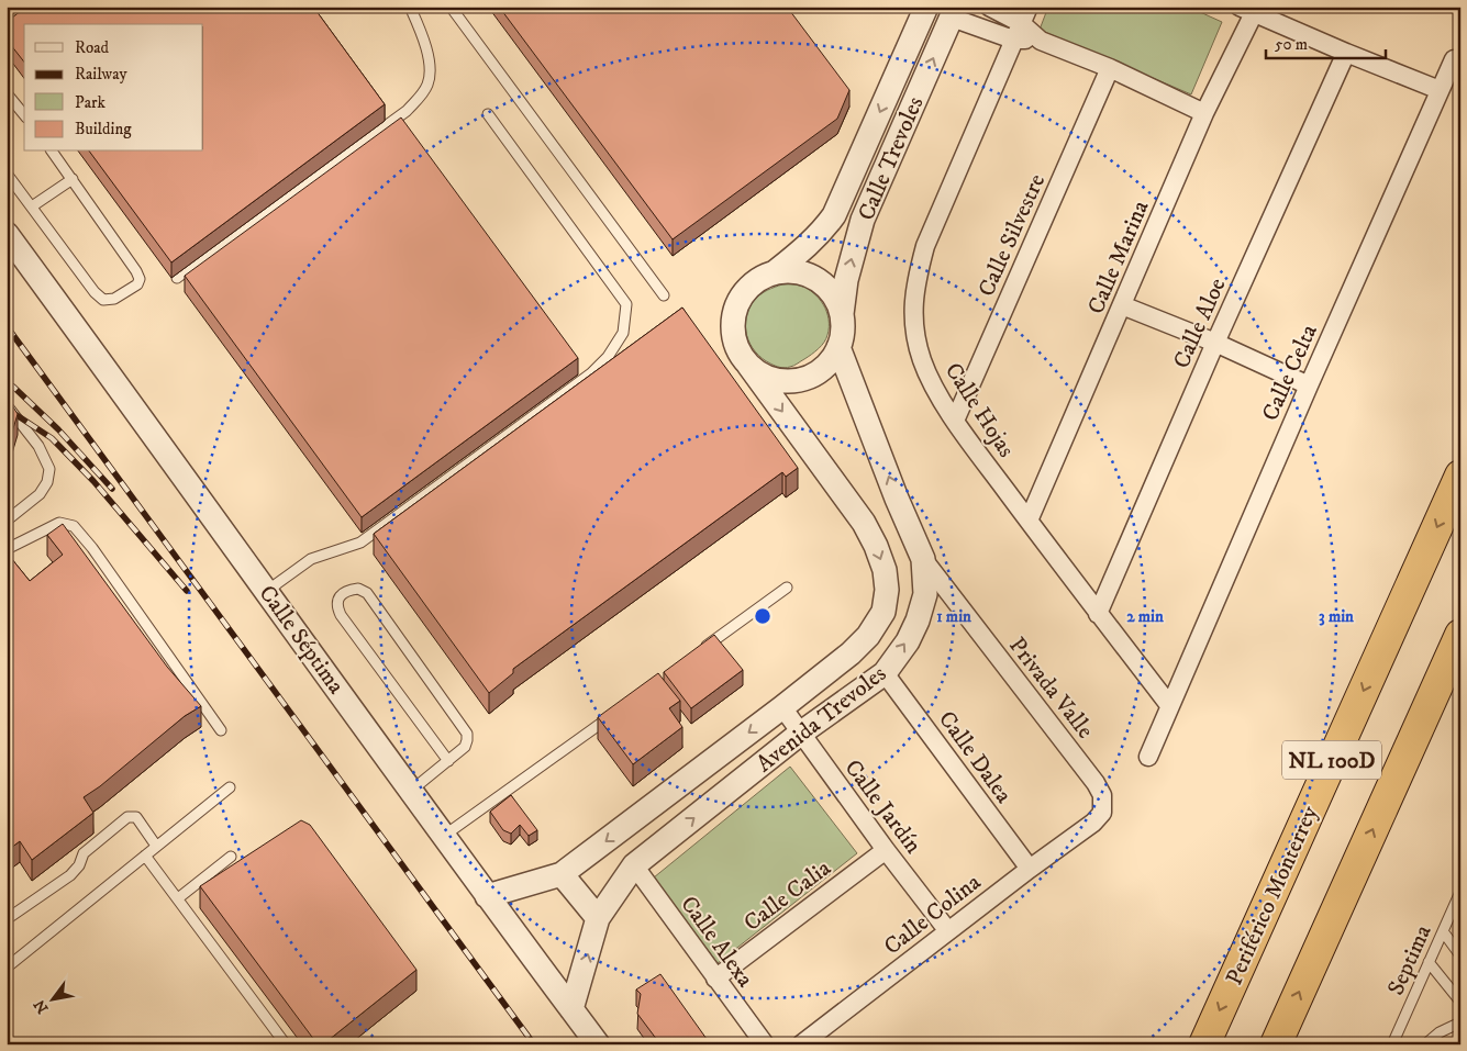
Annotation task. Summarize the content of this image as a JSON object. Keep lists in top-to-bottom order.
{
  "streets": {
    "highway": ["NL 100D", "Periférico Monterrey"],
    "street": [
      "Calle Trevoles",
      "Calle Silvestre",
      "Calle Marina",
      "Calle Aloe",
      "Calle Celta",
      "Calle Hojas",
      "Calle Séptima",
      "Privada Valle",
      "Avenida Trevoles",
      "Calle Dalea",
      "Calle Jardín",
      "Calle Calia",
      "Calle Colina",
      "Calle Alexa"
    ],
    "lane": ["Septima"]
  },
  "crossings": [
    ["Calle Trevoles", "Avenida Trevoles"],
    ["Calle Silvestre", "Calle Hojas"],
    ["Calle Marina", "Calle Hojas"],
    ["Calle Aloe", "Calle Hojas"],
    ["Calle Celta", "Calle Hojas"],
    ["Calle Séptima", "Avenida Trevoles"],
    ["Privada Valle", "Avenida Trevoles"],
    ["Privada Valle", "Calle Colina"],
    ["Avenida Trevoles", "Calle Dalea"],
    ["Avenida Trevoles", "Calle Jardín"],
    ["Avenida Trevoles", "Calle Alexa"],
    ["Calle Dalea", "Calle Colina"],
    ["Calle Jardín", "Calle Calia"],
    ["Calle Jardín", "Calle Colina"],
    ["Calle Calia", "Calle Alexa"]
  ],
  "legend": [
    "Road",
    "Railway",
    "Park",
    "Building"
  ],
  "scale_bar": "50 m",
  "north": "bottom left",
  "rings": ["1 min", "2 min", "3 min"]
}
